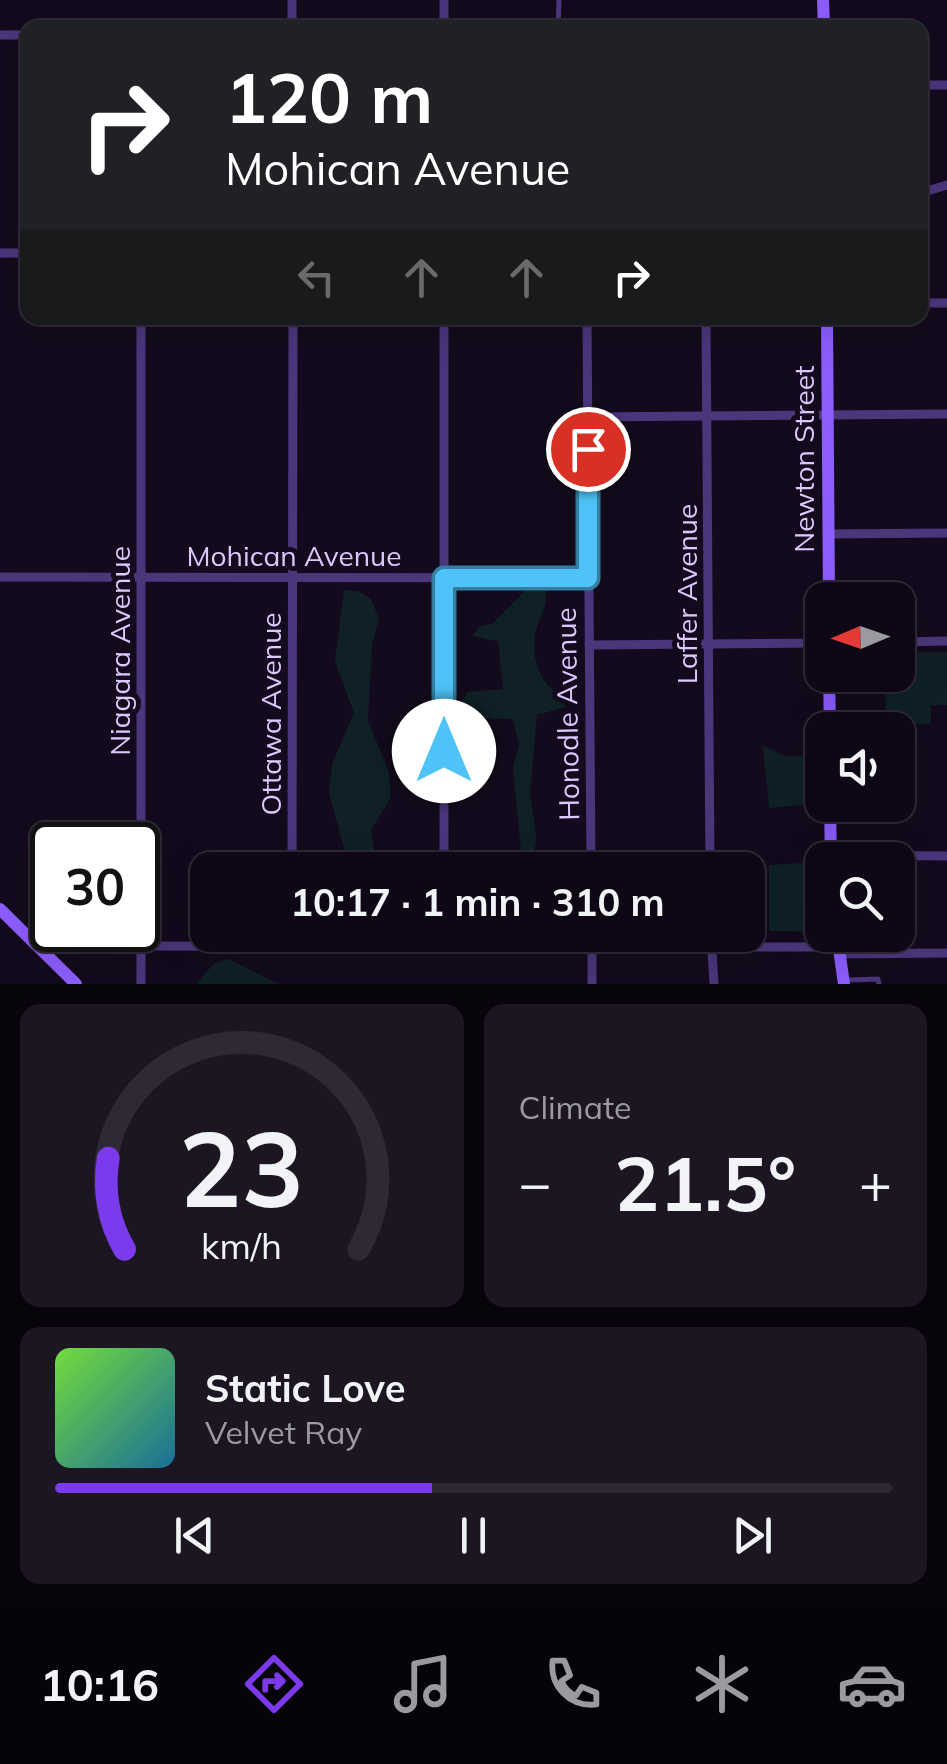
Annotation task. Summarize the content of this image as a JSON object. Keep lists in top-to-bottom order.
{
  "streets": {
    "street": [
      "Newton Street",
      "Mohican Avenue",
      "Laffer Avenue",
      "Niagara Avenue",
      "Ottawa Avenue",
      "Honodle Avenue"
    ]
  },
  "crossings": [
    ["Mohican Avenue", "Niagara Avenue"],
    ["Mohican Avenue", "Ottawa Avenue"],
    ["Mohican Avenue", "Honodle Avenue"]
  ],
  "north": "left",
  "page": {
    "turn": ["120 m", "Mohican Avenue"],
    "limit": "30",
    "trip": "10:17 · 1 min · 310 m",
    "tile": "Climate",
    "heat": ["−", "21.5°", "+"],
    "song": ["Static Love", "Velvet Ray"],
    "tabs": "10:16",
    "gauge": ["23", "km/h"]
  }
}
